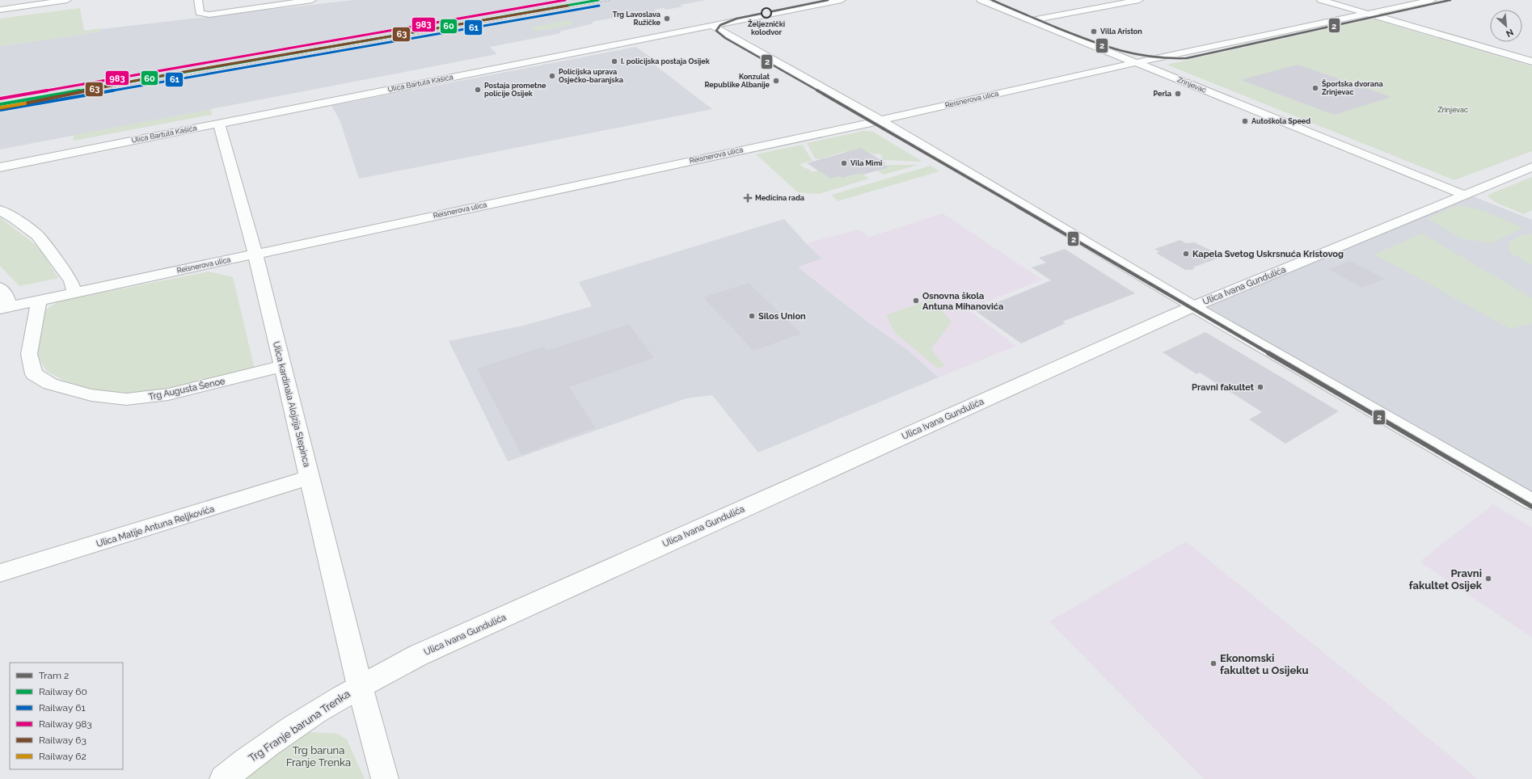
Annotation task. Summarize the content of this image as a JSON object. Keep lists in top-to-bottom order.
{
  "streets": {
    "street": [
      "Ulica Bartula Kašića",
      "Zrinjevac",
      "Reisnerova ulica",
      "Ulica Ivana Gundulića",
      "Trg Augusta Šenoe",
      "Ulica kardinala Alojzija Stepinca",
      "Ulica Matije Antuna Reljkovića",
      "Trg Franje baruna Trenka"
    ]
  },
  "crossings": [
    ["Ulica Bartula Kašića", "Ulica kardinala Alojzija Stepinca"],
    ["Zrinjevac", "Reisnerova ulica"],
    ["Zrinjevac", "Ulica Ivana Gundulića"],
    ["Reisnerova ulica", "Trg Augusta Šenoe"],
    ["Reisnerova ulica", "Ulica kardinala Alojzija Stepinca"],
    ["Ulica Ivana Gundulića", "Ulica kardinala Alojzija Stepinca"],
    ["Ulica Ivana Gundulića", "Trg Franje baruna Trenka"],
    ["Trg Augusta Šenoe", "Ulica kardinala Alojzija Stepinca"],
    ["Ulica kardinala Alojzija Stepinca", "Ulica Matije Antuna Reljkovića"],
    ["Ulica kardinala Alojzija Stepinca", "Trg Franje baruna Trenka"]
  ],
  "parks": ["Zrinjevac", "Trg baruna Franje Trenka"],
  "places": {
    "other": [
      "Željeznički kolodvor",
      "Trg Lavoslava Ružičke",
      "Villa Ariston",
      "I. policijska postaja Osijek",
      "Policijska uprava Osječko-baranjska",
      "Konzulat Republike Albanije",
      "Športska dvorana Zrinjevac",
      "Postaja prometne policije Osijek",
      "Perla",
      "Autoškola Speed",
      "Vila Mimi",
      "Kapela Svetog Uskrsnuća Kristovog",
      "Osnovna škola Antuna Mihanovića",
      "Silos Union",
      "Pravni fakultet",
      "Pravni fakultet Osijek",
      "Ekonomski fakultet u Osijeku"
    ],
    "health": ["Medicina rada"]
  },
  "lines": [
    "tram line 2",
    "rail line 60",
    "rail line 983",
    "rail line 61",
    "rail line 63",
    "rail line 62"
  ],
  "legend": [
    "Tram 2",
    "Railway 60",
    "Railway 61",
    "Railway 983",
    "Railway 63",
    "Railway 62"
  ],
  "north": "bottom right"
}
